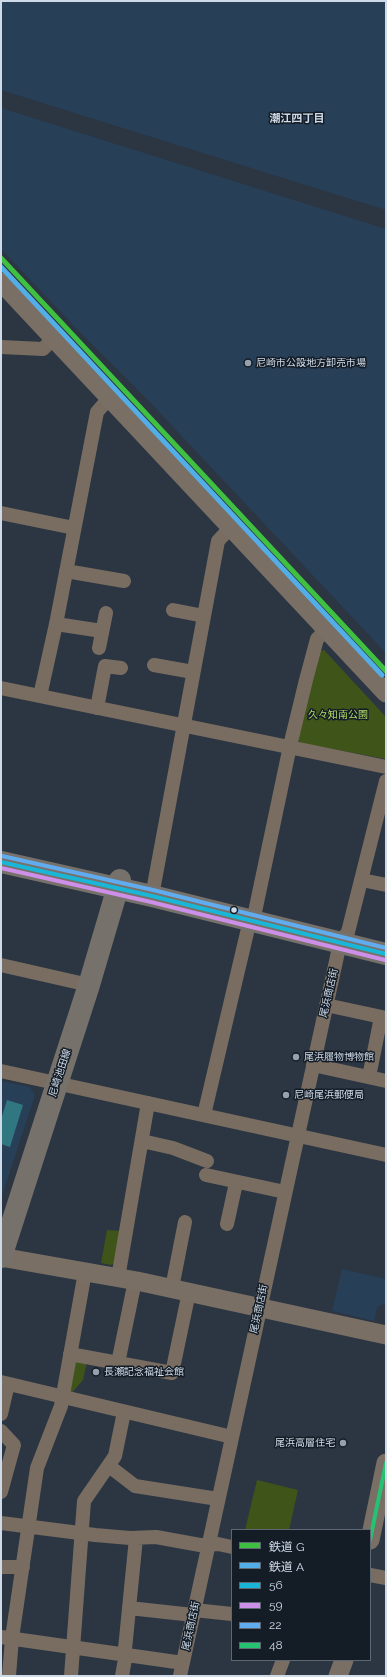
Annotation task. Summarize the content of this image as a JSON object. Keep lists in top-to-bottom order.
{
  "streets": {
    "main road": ["尼崎池田線"],
    "street": ["尾浜商店街"]
  },
  "districts": ["潮江四丁目"],
  "parks": ["久々知南公園"],
  "places": [
    "尼崎市公設地方卸売市場",
    "尾浜履物博物館",
    "尼崎尾浜郵便局",
    "長瀬記念福祉会館",
    "尾浜高層住宅"
  ],
  "lines": [
    "rail line G",
    "rail line A",
    "transit line 22",
    "transit line 56",
    "transit line 59",
    "transit line 48"
  ],
  "legend": [
    "鉄道 G",
    "鉄道 A",
    "56",
    "59",
    "22",
    "48"
  ]
}
